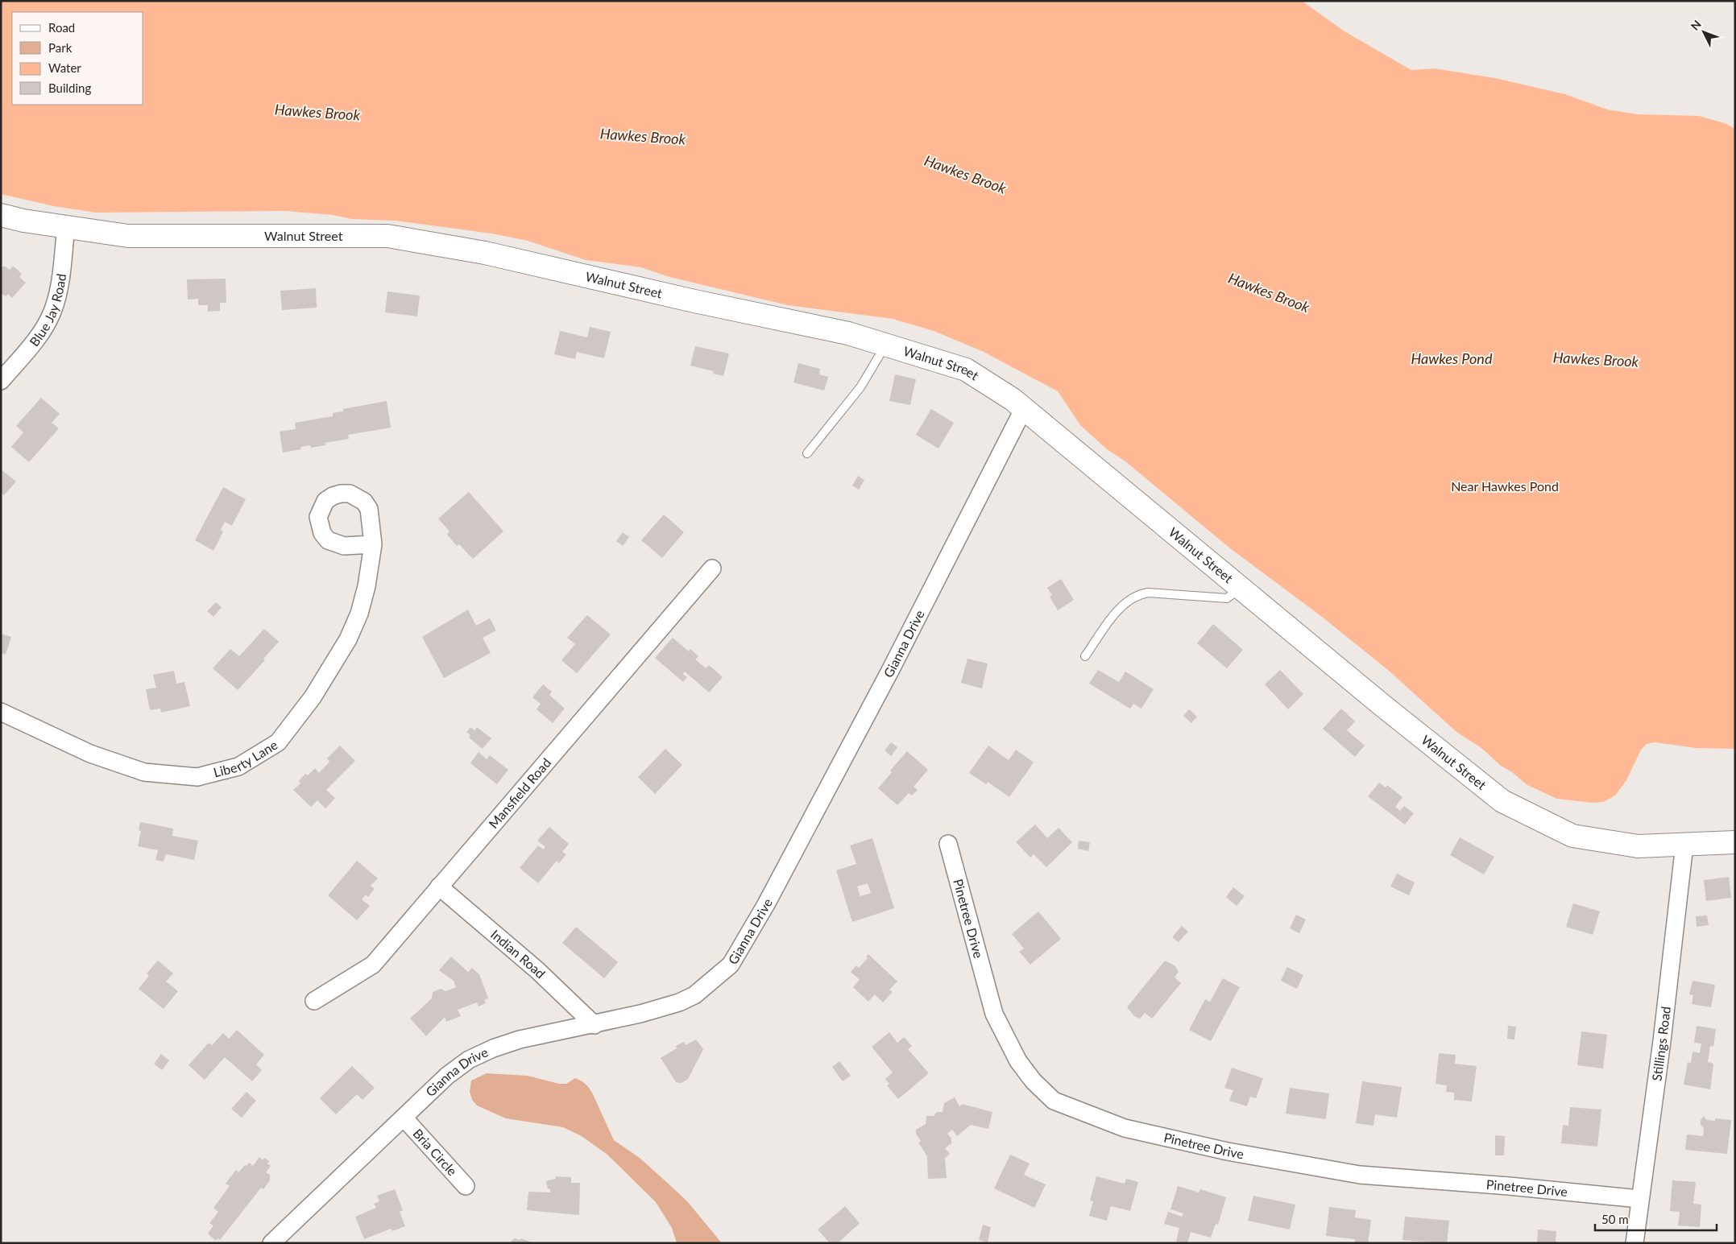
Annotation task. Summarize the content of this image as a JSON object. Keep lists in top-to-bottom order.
{
  "streets": {
    "main road": ["Walnut Street"],
    "street": [
      "Blue Jay Road",
      "Gianna Drive",
      "Liberty Lane",
      "Mansfield Road",
      "Pinetree Drive",
      "Indian Road",
      "Stillings Road",
      "Bria Circle"
    ]
  },
  "crossings": [
    ["Walnut Street", "Blue Jay Road"],
    ["Walnut Street", "Gianna Drive"],
    ["Walnut Street", "Stillings Road"],
    ["Gianna Drive", "Indian Road"],
    ["Gianna Drive", "Bria Circle"],
    ["Mansfield Road", "Indian Road"],
    ["Pinetree Drive", "Stillings Road"]
  ],
  "water": ["Hawkes Brook", "Hawkes Pond"],
  "parks": ["Near Hawkes Pond"],
  "legend": [
    "Road",
    "Park",
    "Water",
    "Building"
  ],
  "scale_bar": "50 m",
  "north": "top left"
}
